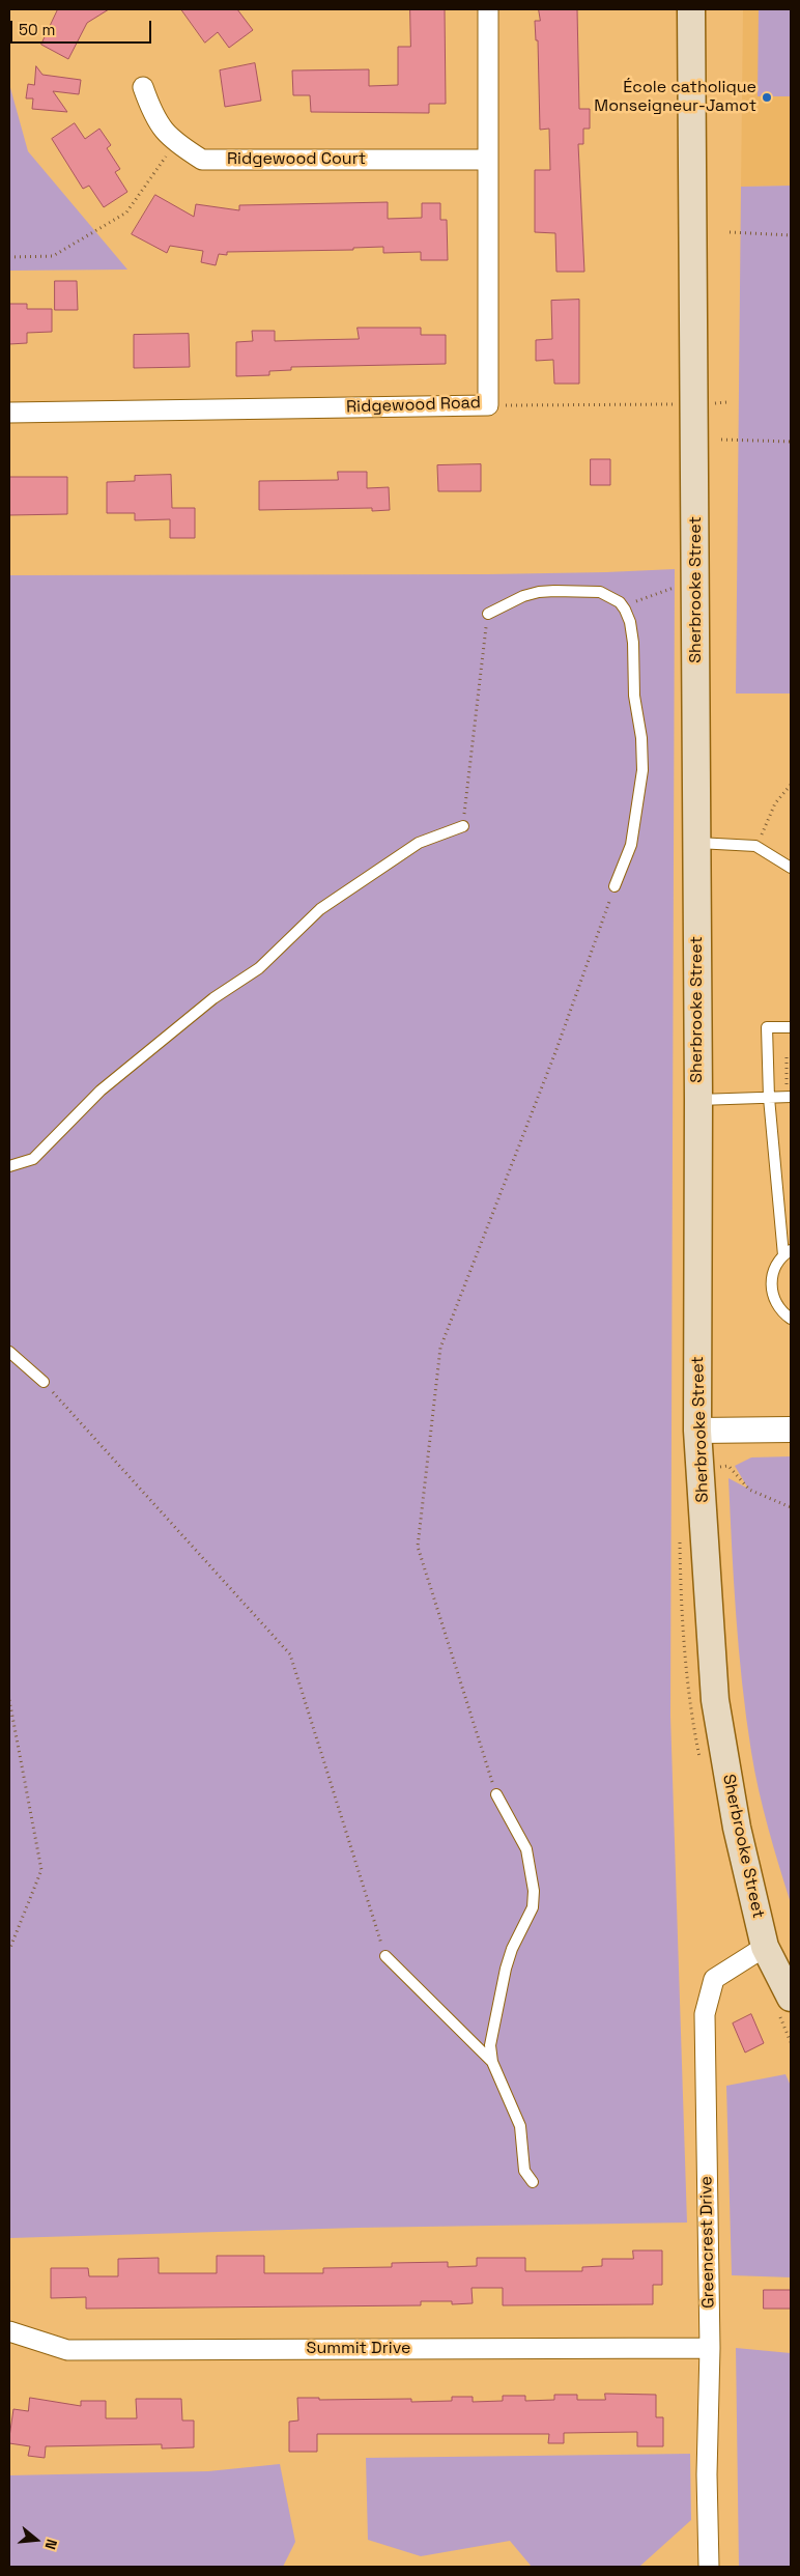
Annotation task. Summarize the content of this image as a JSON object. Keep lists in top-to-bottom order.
{
  "streets": {
    "main road": ["Sherbrooke Street"],
    "street": [
      "Ridgewood Court",
      "Ridgewood Road",
      "Greencrest Drive",
      "Summit Drive"
    ]
  },
  "crossings": [
    ["Ridgewood Court", "Ridgewood Road"],
    ["Sherbrooke Street", "Greencrest Drive"],
    ["Greencrest Drive", "Summit Drive"]
  ],
  "places": ["École catholique Monseigneur-Jamot"],
  "scale_bar": "50 m",
  "north": "right"
}
